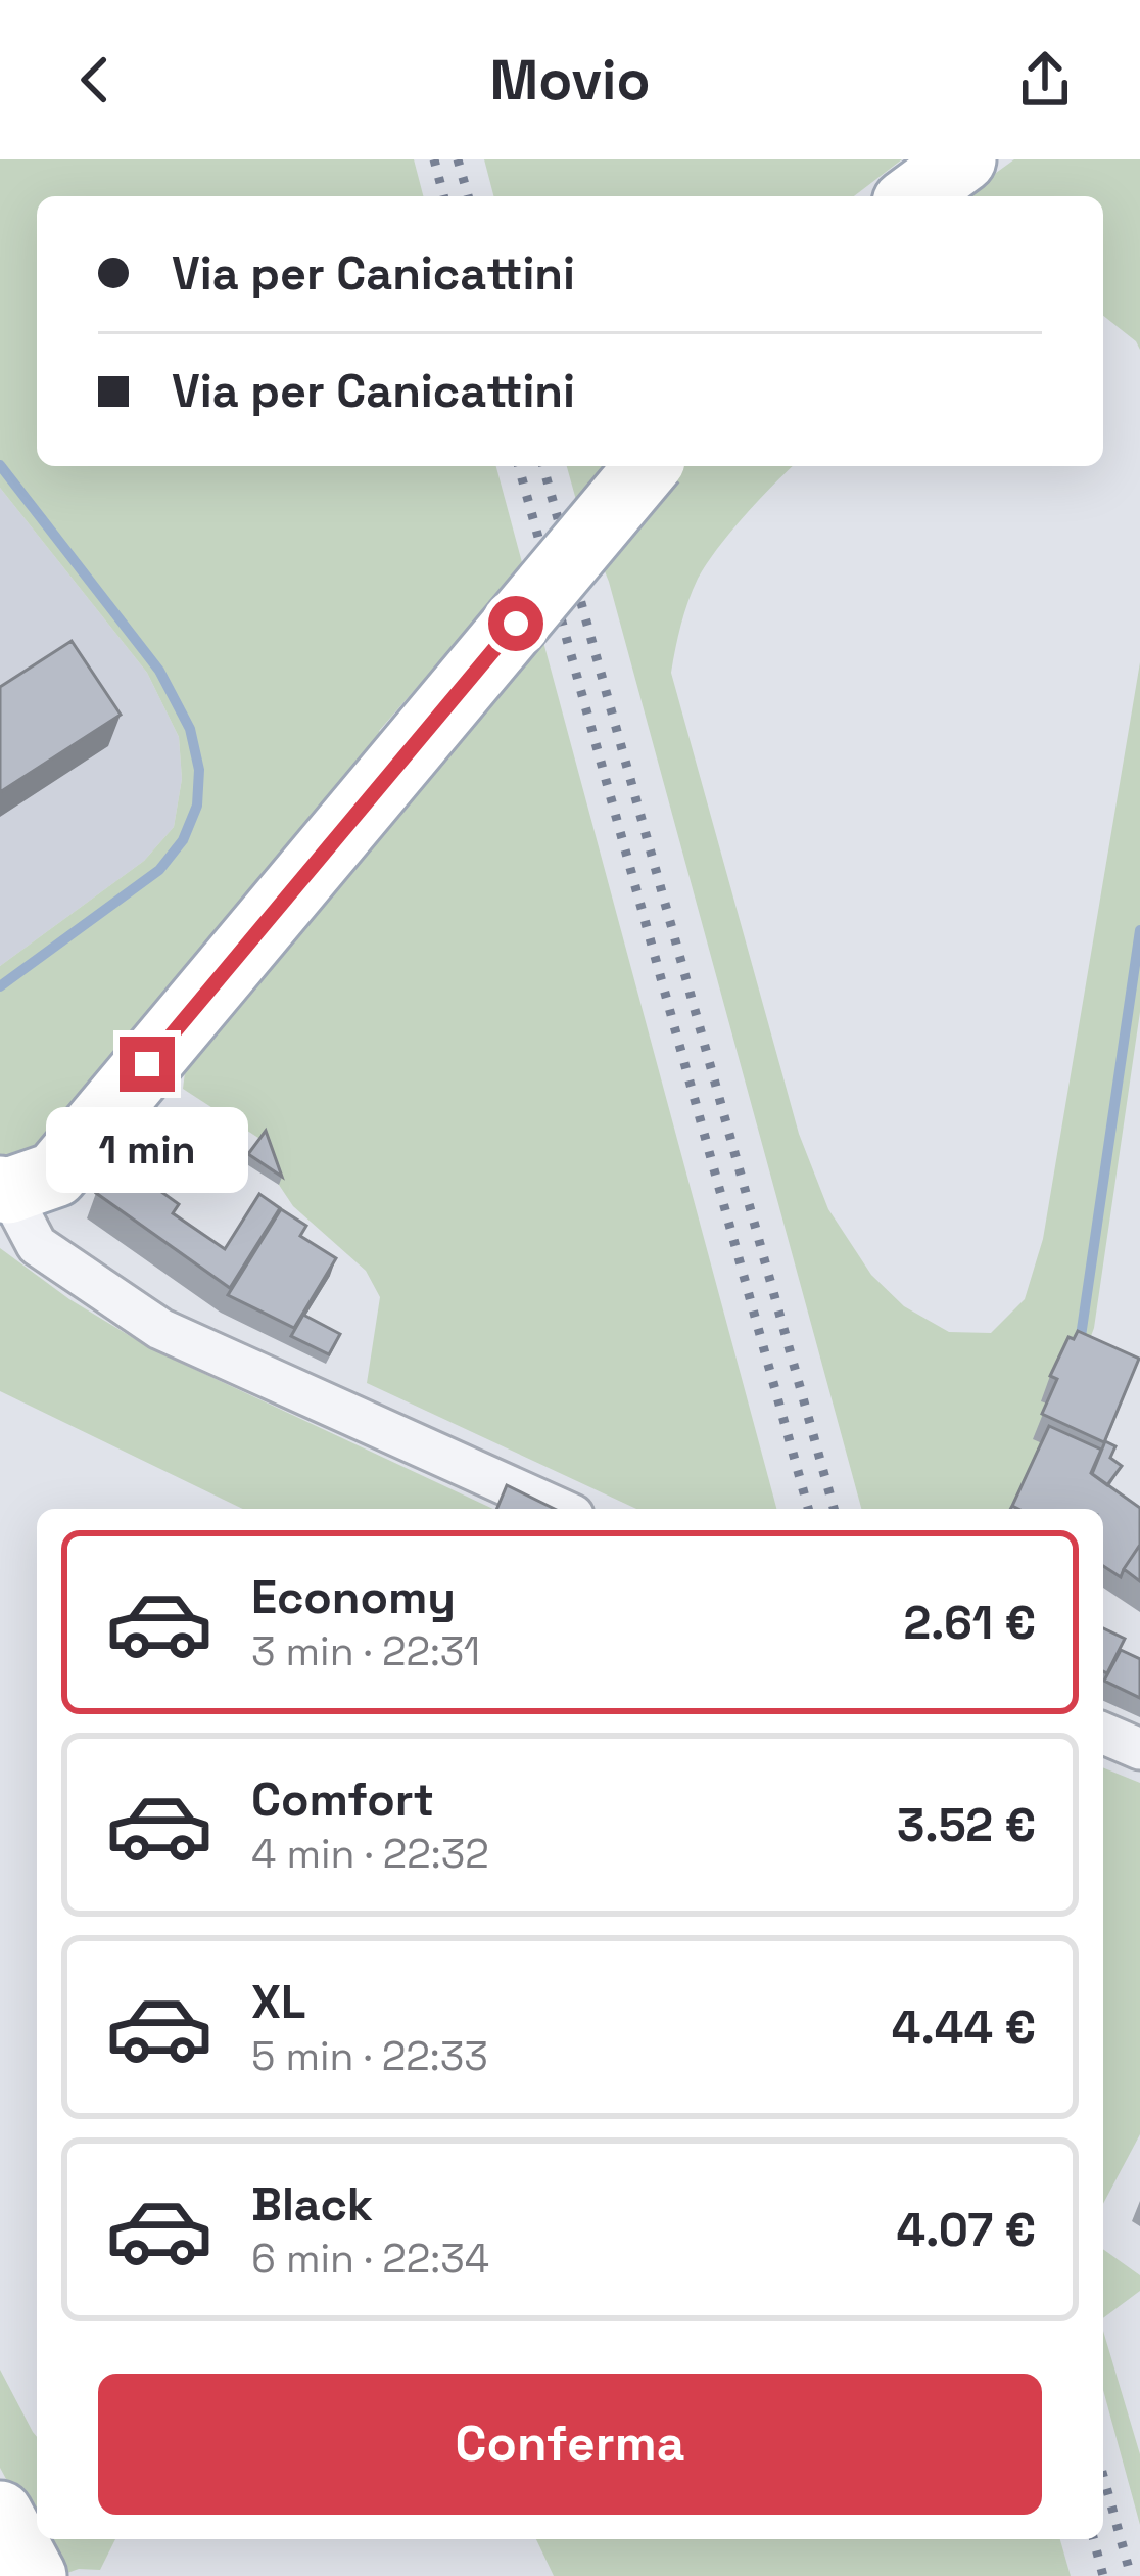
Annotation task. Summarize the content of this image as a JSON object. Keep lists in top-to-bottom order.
{
  "page": {
    "header": "Movio",
    "banner": ["Via per Canicattini", "Via per Canicattini"],
    "bubble": "1 min",
    "list": [
      {
        "name": "Economy",
        "note": "3 min · 22:31",
        "value": "2.61 €"
      },
      {
        "name": "Comfort",
        "note": "4 min · 22:32",
        "value": "3.52 €"
      },
      {
        "name": "XL",
        "note": "5 min · 22:33",
        "value": "4.44 €"
      },
      {
        "name": "Black",
        "note": "6 min · 22:34",
        "value": "4.07 €"
      }
    ],
    "buttons": "Conferma"
  }
}
